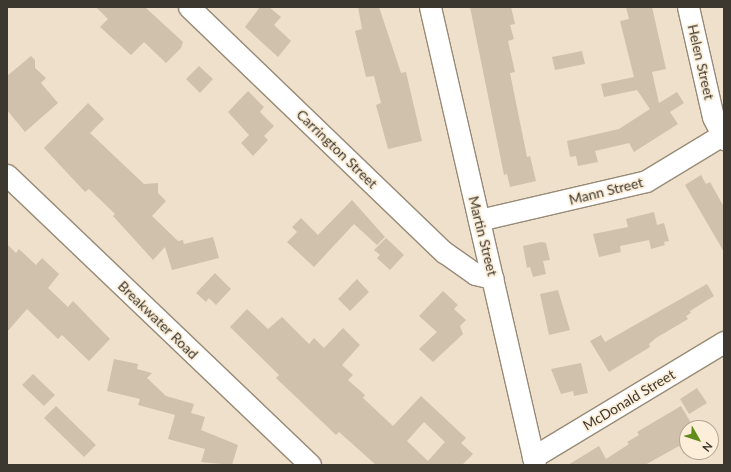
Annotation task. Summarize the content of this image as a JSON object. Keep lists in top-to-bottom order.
{
  "streets": {
    "street": [
      "Helen Street",
      "Carrington Street",
      "Mann Street",
      "Martin Street",
      "Breakwater Road",
      "McDonald Street"
    ]
  },
  "crossings": [
    ["Helen Street", "Mann Street"],
    ["Carrington Street", "Martin Street"],
    ["Mann Street", "Martin Street"],
    ["Martin Street", "McDonald Street"]
  ],
  "north": "bottom right"
}
